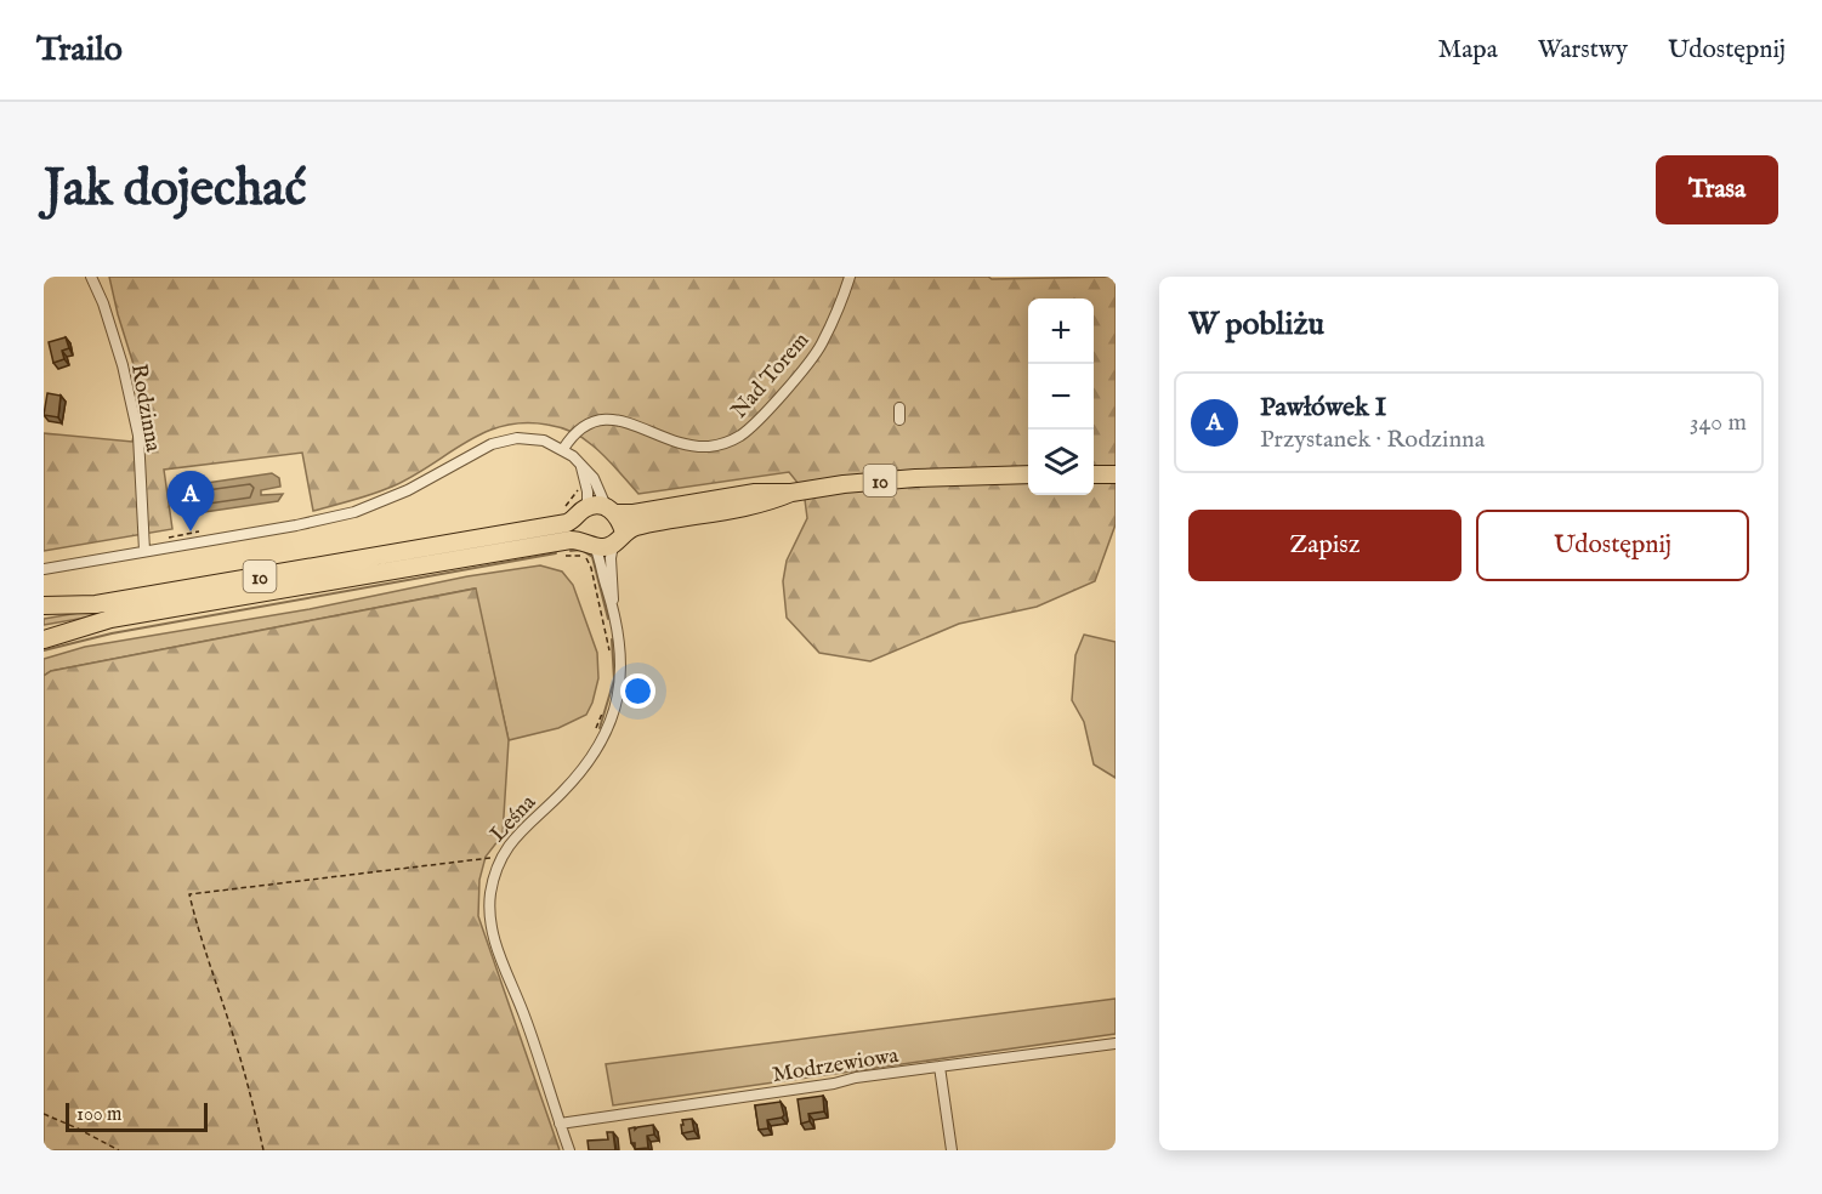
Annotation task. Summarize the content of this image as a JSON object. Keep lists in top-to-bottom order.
{
  "streets": {
    "highway": ["10"],
    "street": [
      "Nad Torem",
      "Rodzinna",
      "Leśna",
      "Modrzewiowa"
    ]
  },
  "crossings": [
    ["10", "Leśna"],
    ["Leśna", "Modrzewiowa"]
  ],
  "scale_bar": "100 m",
  "page": {
    "header": "Trailo",
    "nav": ["Mapa", "Warstwy", "Udostępnij"],
    "buttons": [
      "Trasa",
      ["Zapisz", "Udostępnij"]
    ],
    "title": "Jak dojechać",
    "heading": "W pobliżu",
    "map_buttons": ["+", "−"],
    "list": [
      {
        "mark": "A",
        "name": "Pawłówek I",
        "note": "Przystanek · Rodzinna",
        "value": "340 m"
      }
    ],
    "pins": "A",
    "scale": "100 m"
  }
}
